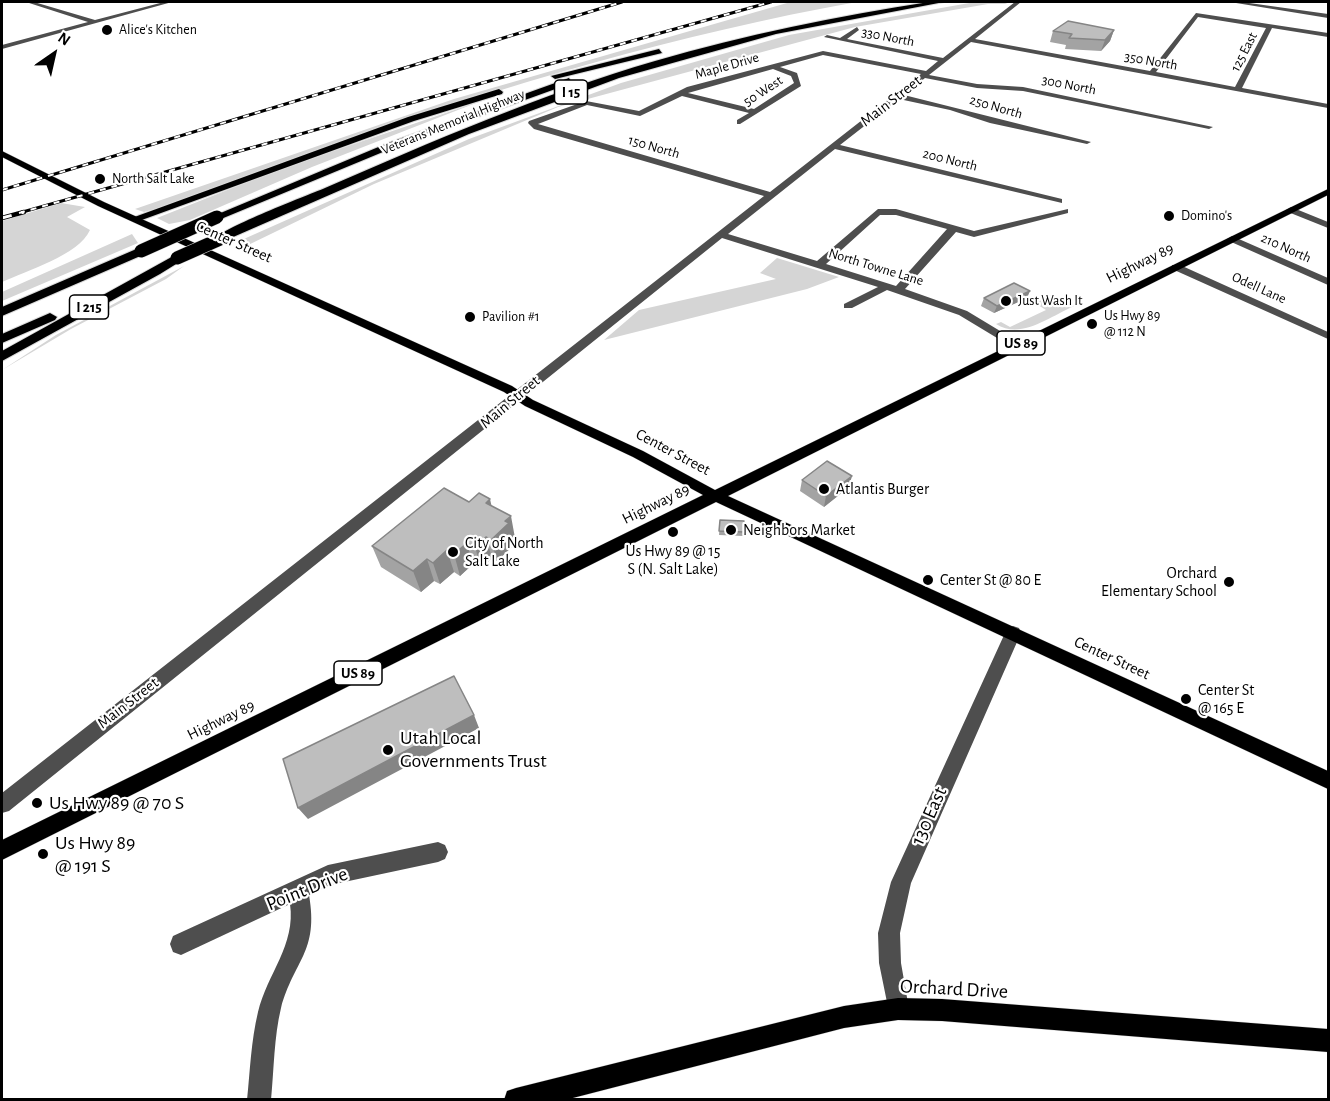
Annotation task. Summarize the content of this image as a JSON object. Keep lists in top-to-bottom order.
{
  "streets": {
    "highway": ["I 15", "Veterans Memorial Highway", "I 215"],
    "main road": [
      "Center Street",
      "Highway 89",
      "US 89",
      "Orchard Drive"
    ],
    "street": [
      "330 North",
      "125 East",
      "350 North",
      "Maple Drive",
      "300 North",
      "50 West",
      "Main Street",
      "250 North",
      "150 North",
      "200 North",
      "210 North",
      "North Towne Lane",
      "Odell Lane",
      "130 East",
      "Point Drive"
    ]
  },
  "crossings": [
    ["330 North", "Main Street"],
    ["125 East", "350 North"],
    ["350 North", "Main Street"],
    ["Maple Drive", "300 North"],
    ["Maple Drive", "50 West"],
    ["Maple Drive", "150 North"],
    ["300 North", "Main Street"],
    ["Main Street", "250 North"],
    ["Main Street", "150 North"],
    ["Main Street", "200 North"],
    ["Main Street", "Center Street"],
    ["Main Street", "North Towne Lane"],
    ["Veterans Memorial Highway", "I 215"],
    ["Center Street", "Highway 89"],
    ["Center Street", "130 East"],
    ["210 North", "Highway 89"],
    ["Highway 89", "North Towne Lane"],
    ["Highway 89", "Odell Lane"],
    ["130 East", "Orchard Drive"]
  ],
  "places": [
    "Alice's Kitchen",
    "North Salt Lake",
    "Domino's",
    "Just Wash It",
    "Pavilion #1",
    "Us Hwy 89 @ 112 N",
    "Atlantis Burger",
    "Neighbors Market",
    "Us Hwy 89 @ 15 S (N. Salt Lake)",
    "City of North Salt Lake",
    "Center St @ 80 E",
    "Orchard Elementary School",
    "Center St @ 165 E",
    "Utah Local Governments Trust",
    "Us Hwy 89 @ 70 S",
    "Us Hwy 89 @ 191 S"
  ],
  "north": "top right"
}
